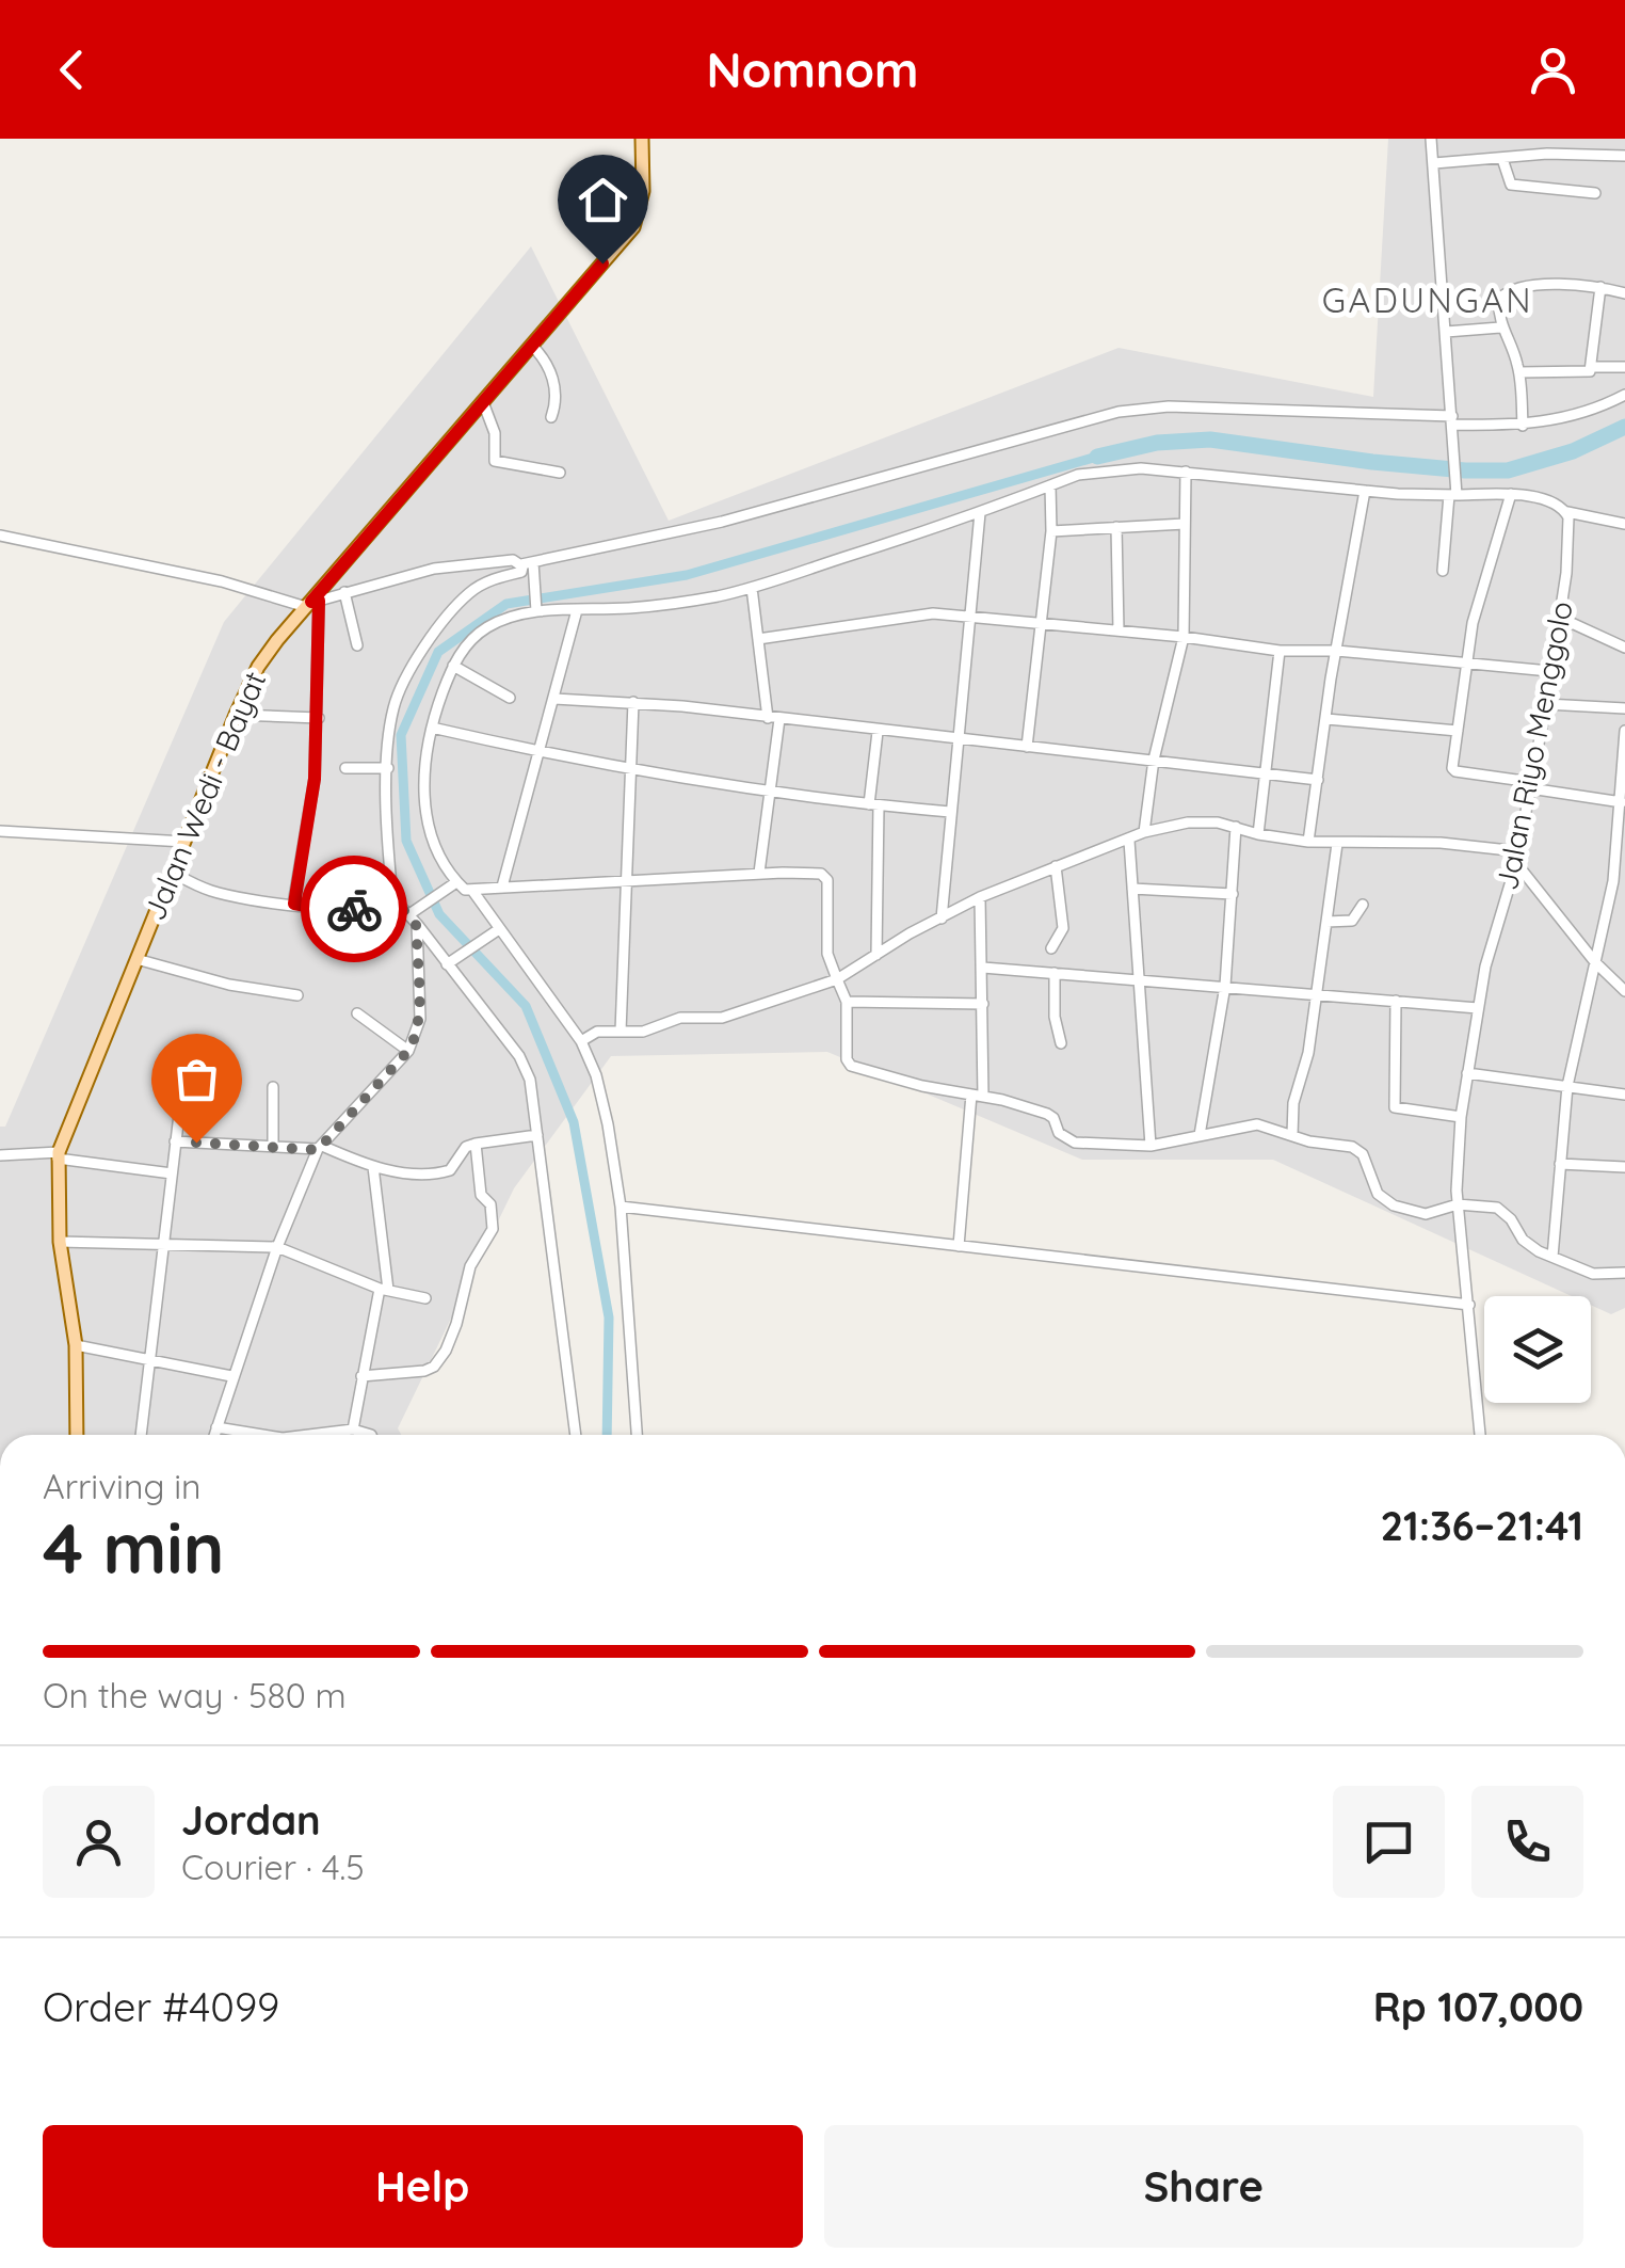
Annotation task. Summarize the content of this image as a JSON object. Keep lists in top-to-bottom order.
{
  "streets": {
    "main road": ["Jalan Wedi - Bayat"],
    "street": ["Jalan Riyo Menggolo"]
  },
  "districts": ["GADUNGAN"],
  "page": {
    "header": "Nomnom",
    "heading": ["4 min", "Arriving in", "21:36–21:41"],
    "panel": [
      "Jordan",
      "Courier · 4.5",
      "Order #4099",
      "Rp 107,000"
    ],
    "bar": "On the way · 580 m",
    "buttons": ["Help", "Share"]
  }
}
